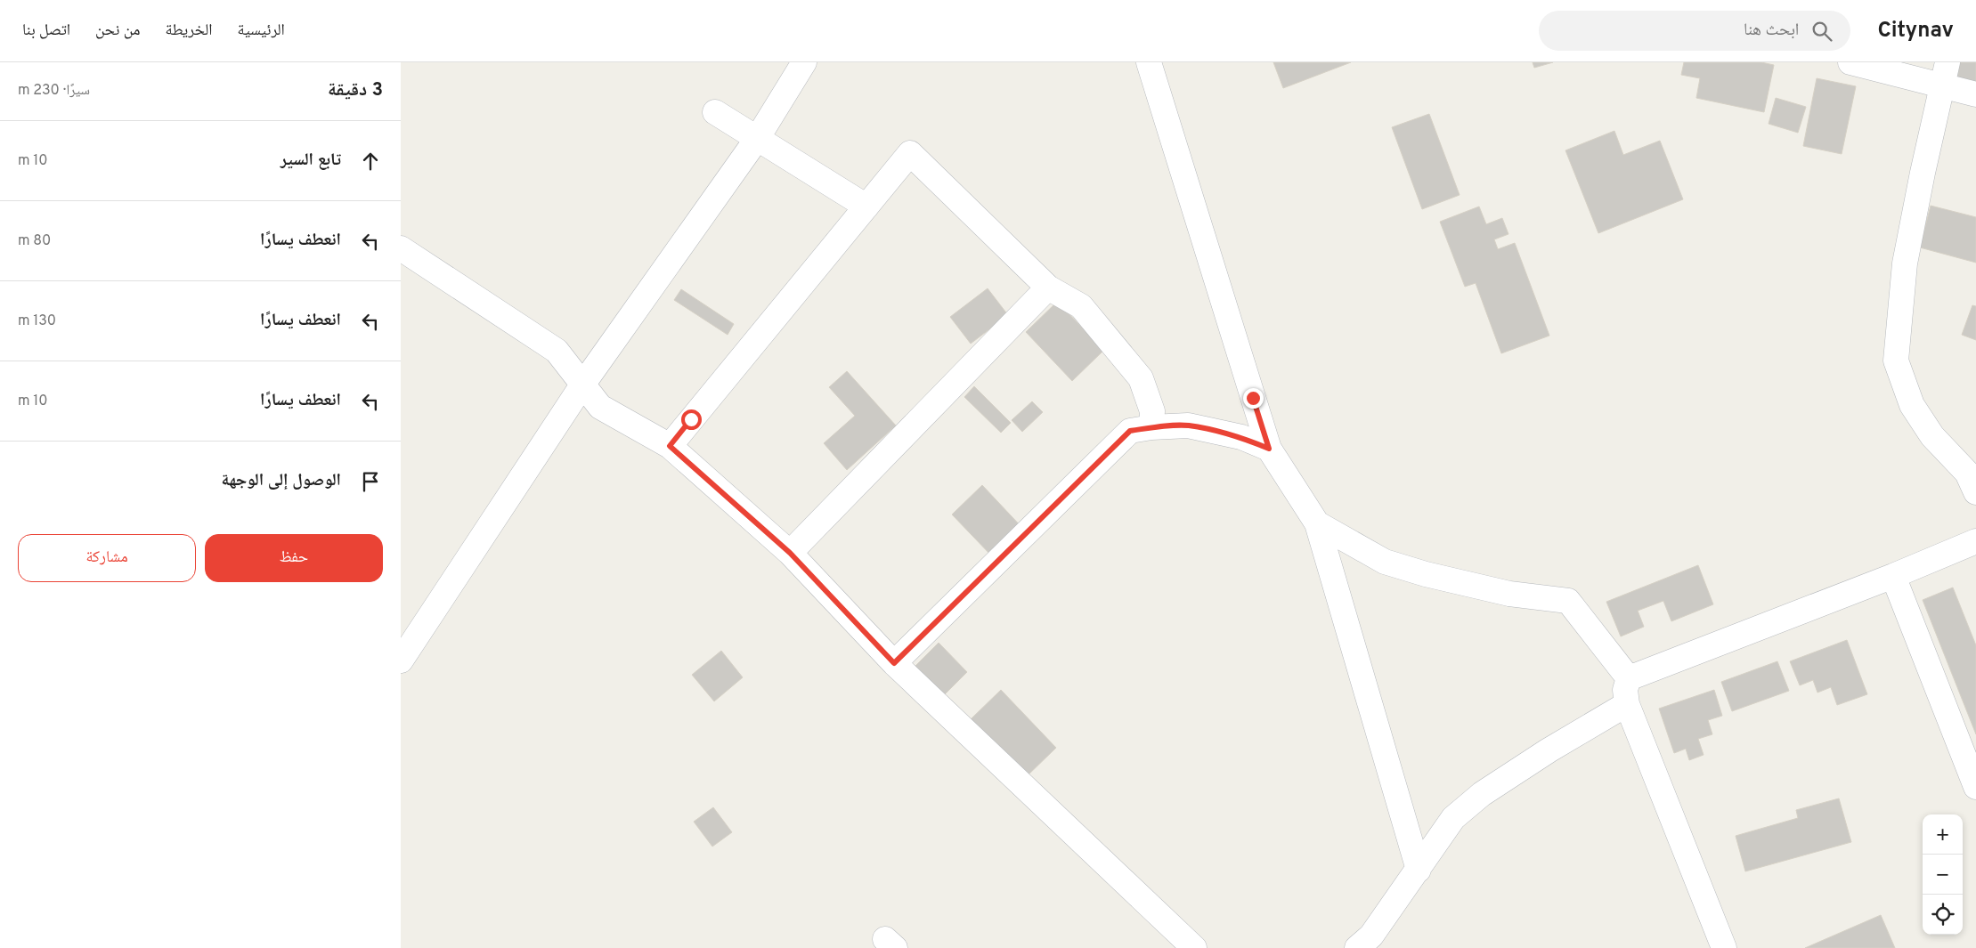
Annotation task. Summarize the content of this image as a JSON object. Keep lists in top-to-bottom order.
{
  "page": {
    "header": "Citynav",
    "search": "ابحث هنا",
    "nav": [
      "الرئيسية",
      "الخريطة",
      "من نحن",
      "اتصل بنا"
    ],
    "heading": ["3 دقيقة", "سيرًا · 230 m"],
    "list": [
      ["تابع السير", "10 m"],
      ["انعطف يسارًا", "80 m"],
      ["انعطف يسارًا", "130 m"],
      ["انعطف يسارًا", "10 m"],
      "الوصول إلى الوجهة"
    ],
    "buttons": ["حفظ", "مشاركة"],
    "map_buttons": ["+", "−"]
  }
}
